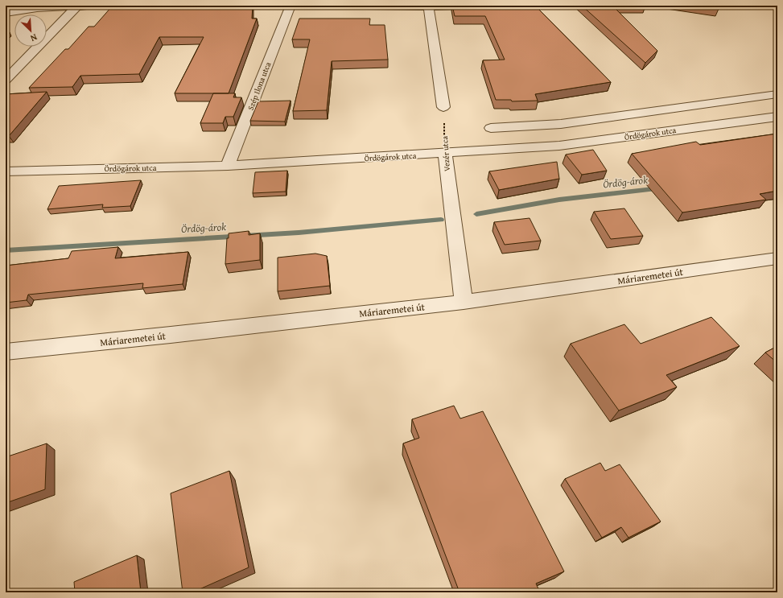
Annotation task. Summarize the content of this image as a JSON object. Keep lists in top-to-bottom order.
{
  "streets": {
    "street": [
      "Szép Ilona utca",
      "Ördögárok utca",
      "Vezér utca",
      "Máriaremetei út"
    ]
  },
  "crossings": [
    ["Szép Ilona utca", "Ördögárok utca"],
    ["Ördögárok utca", "Vezér utca"],
    ["Vezér utca", "Máriaremetei út"]
  ],
  "water": ["Ördög-árok"],
  "north": "bottom right"
}
